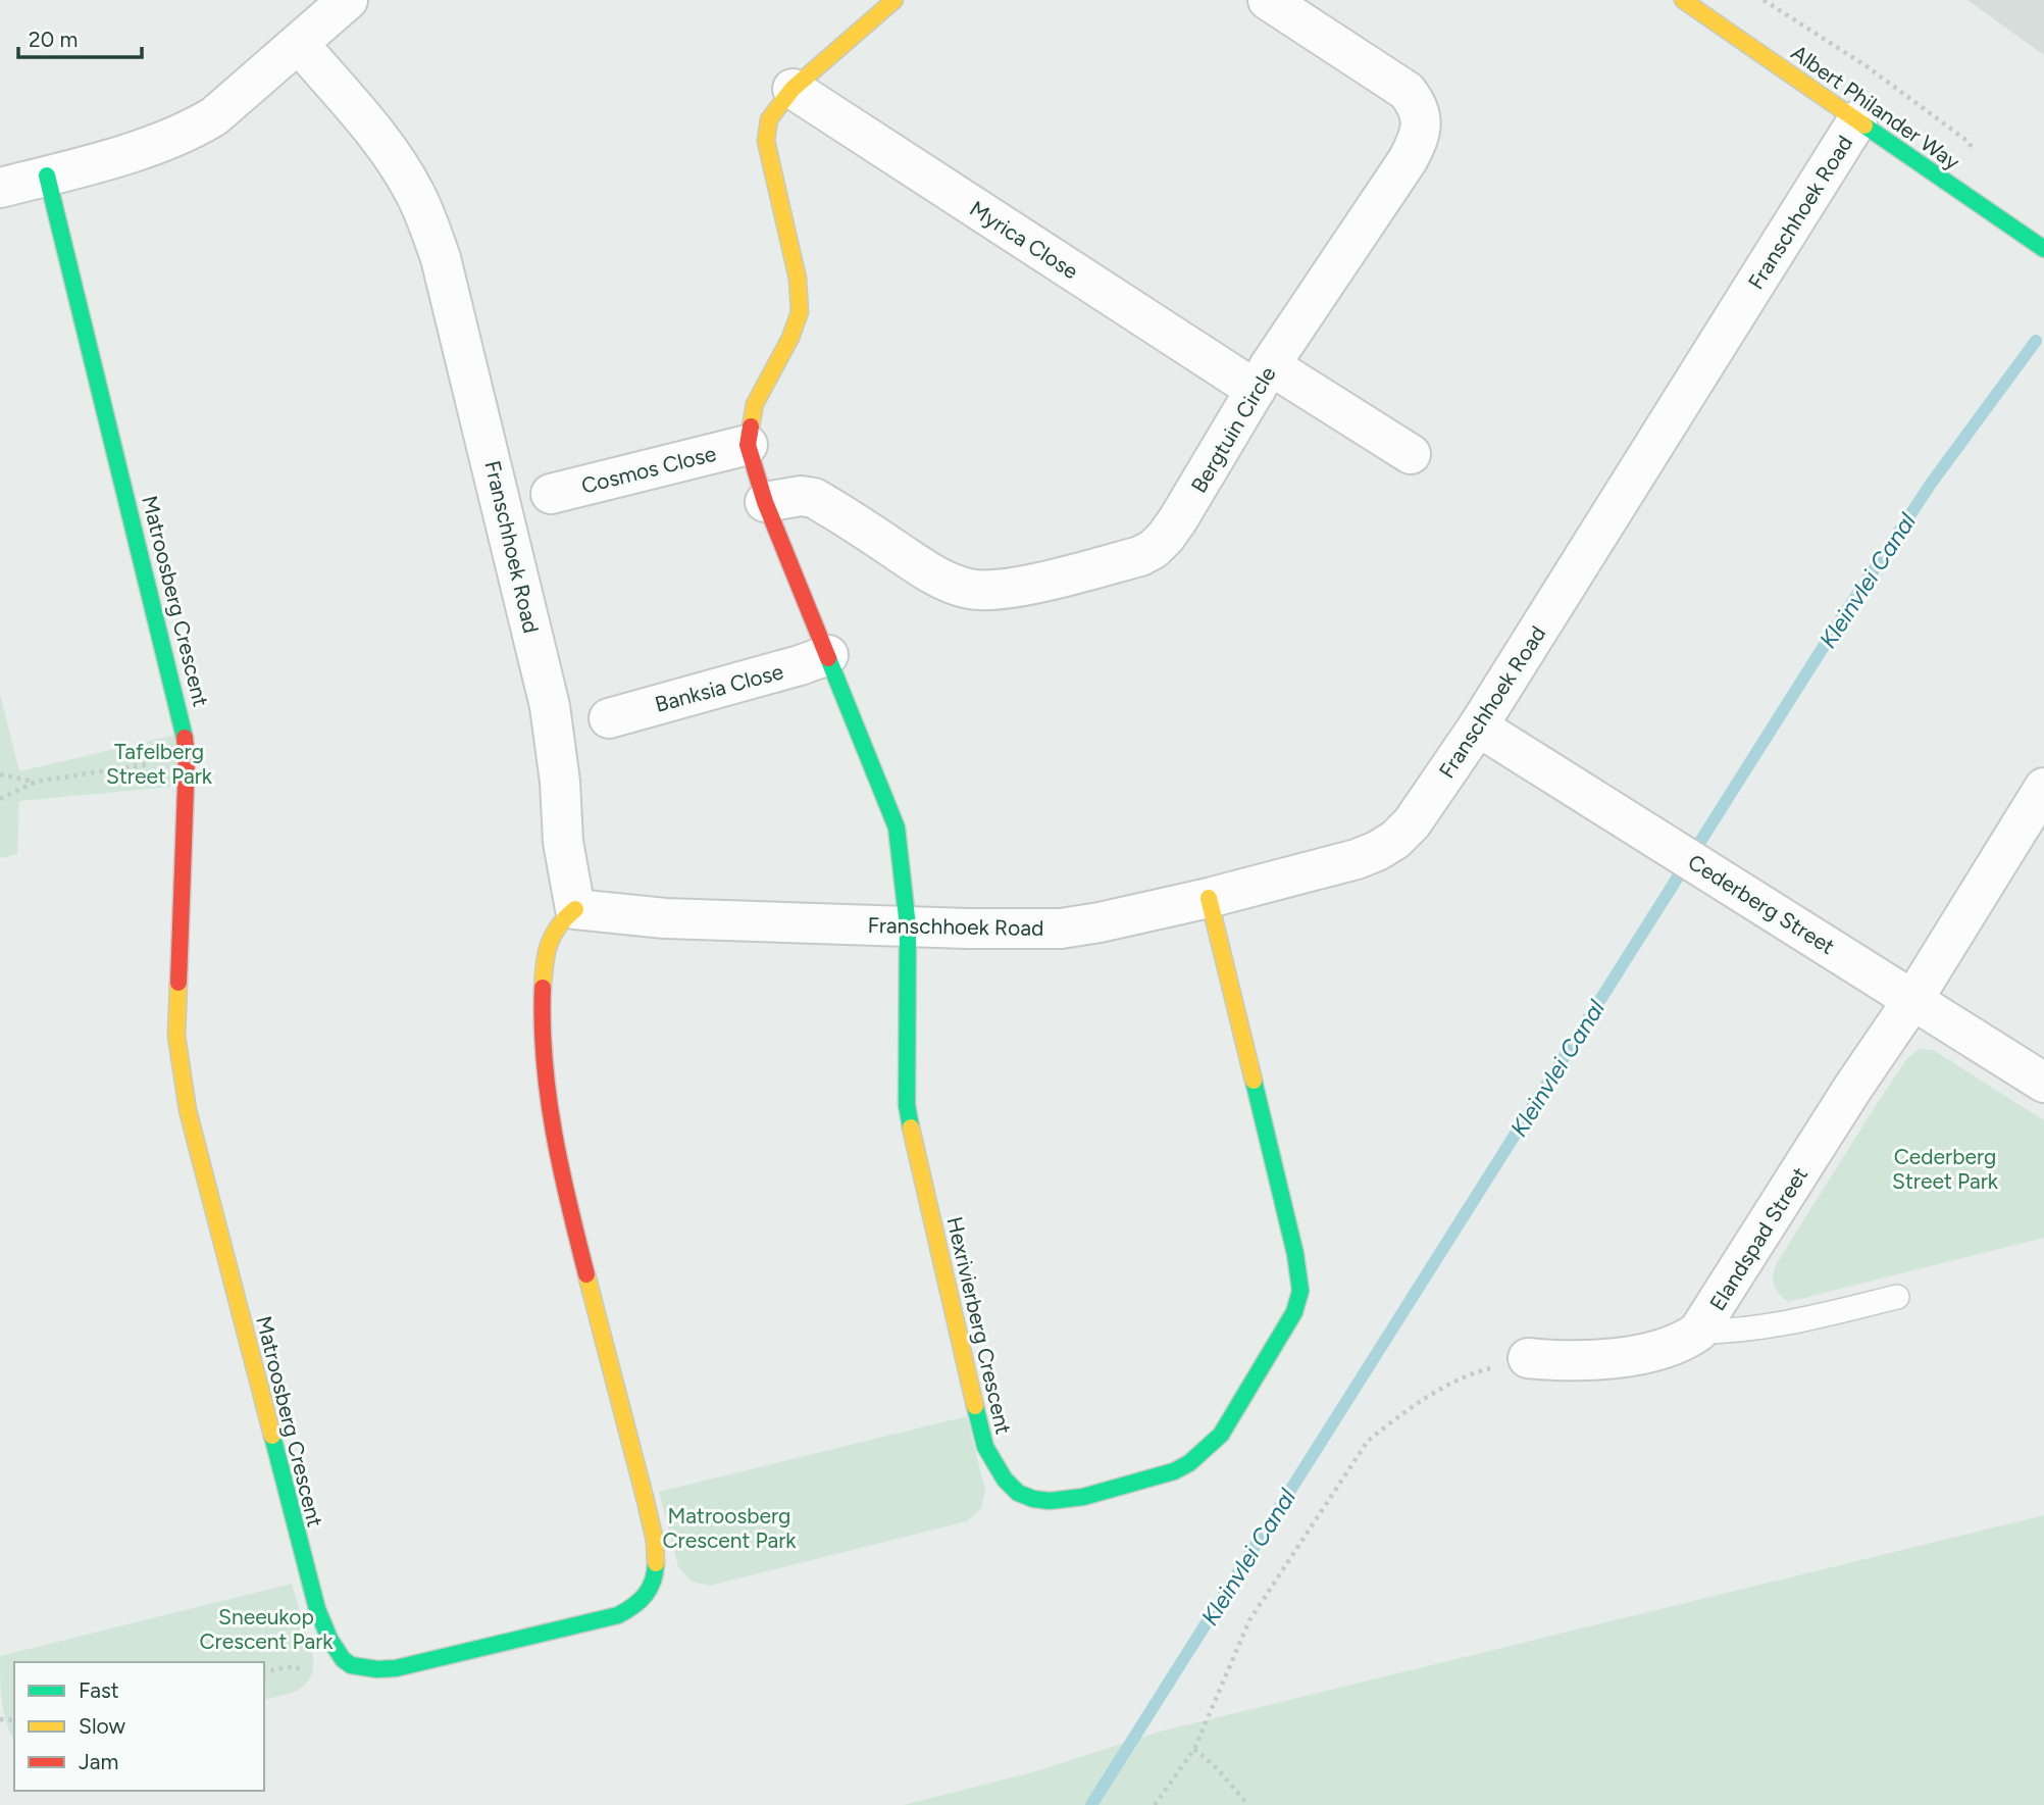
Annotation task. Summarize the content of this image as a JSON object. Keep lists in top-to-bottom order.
{
  "streets": {
    "street": [
      "Albert Philander Way",
      "Franschhoek Road",
      "Myrica Close",
      "Bergtuin Circle",
      "Cosmos Close",
      "Matroosberg Crescent",
      "Banksia Close",
      "Cederberg Street",
      "Elandspad Street",
      "Hexrivierberg Crescent"
    ]
  },
  "crossings": [
    ["Albert Philander Way", "Franschhoek Road"],
    ["Franschhoek Road", "Matroosberg Crescent"],
    ["Franschhoek Road", "Cederberg Street"],
    ["Franschhoek Road", "Hexrivierberg Crescent"],
    ["Myrica Close", "Bergtuin Circle"],
    ["Cederberg Street", "Elandspad Street"]
  ],
  "water": ["Kleinvlei Canal"],
  "parks": [
    "Tafelberg Street Park",
    "Cederberg Street Park",
    "Matroosberg Crescent Park",
    "Sneeukop Crescent Park"
  ],
  "legend": ["Fast", "Slow", "Jam"],
  "scale_bar": "20 m"
}
